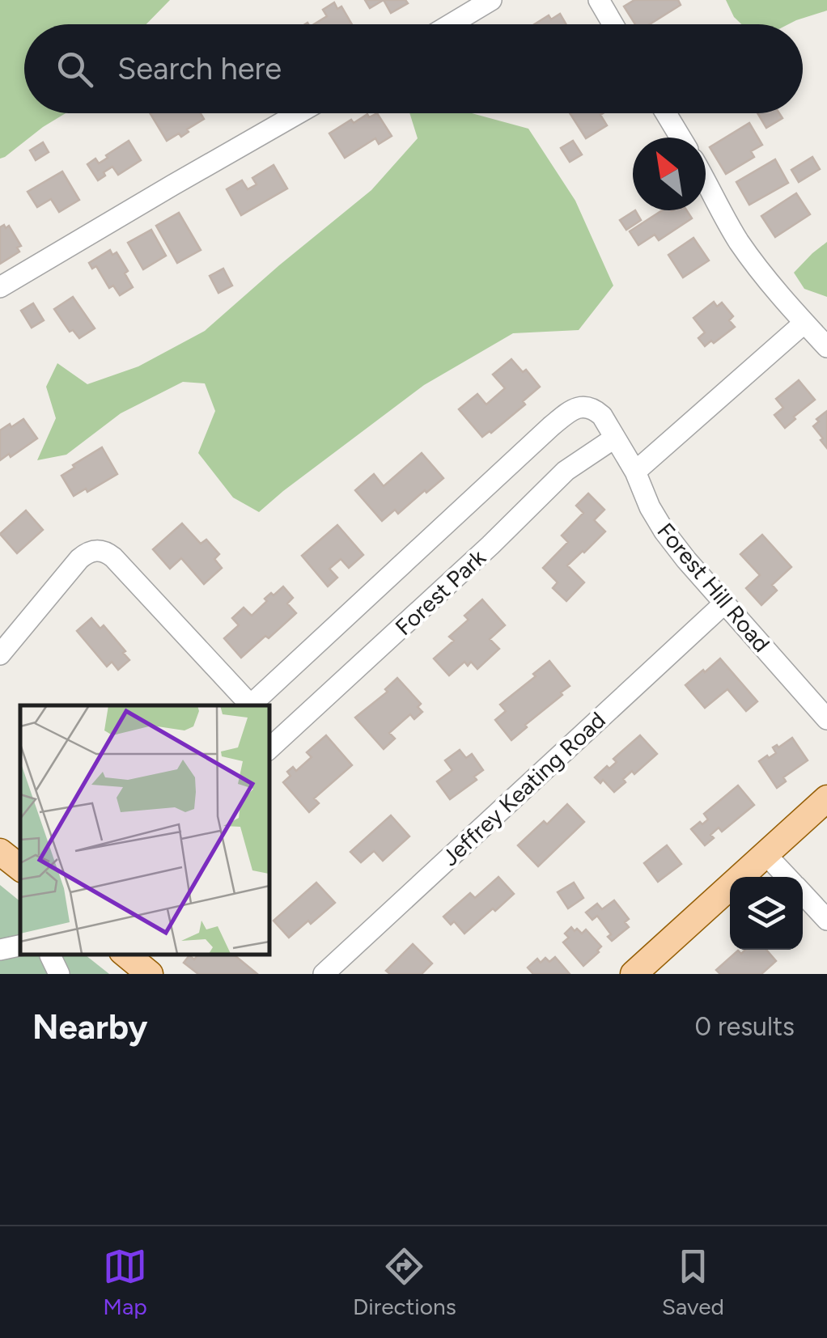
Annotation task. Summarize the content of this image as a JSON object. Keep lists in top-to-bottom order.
{
  "streets": {
    "street": ["Forest Hill Road", "Forest Park", "Jeffrey Keating Road"]
  },
  "crossings": [
    ["Forest Hill Road", "Forest Park"],
    ["Forest Hill Road", "Jeffrey Keating Road"]
  ],
  "north": "top left",
  "page": {
    "search": "Search here",
    "heading": ["Nearby", "0 results"],
    "nav": ["Map", "Directions", "Saved"]
  }
}
